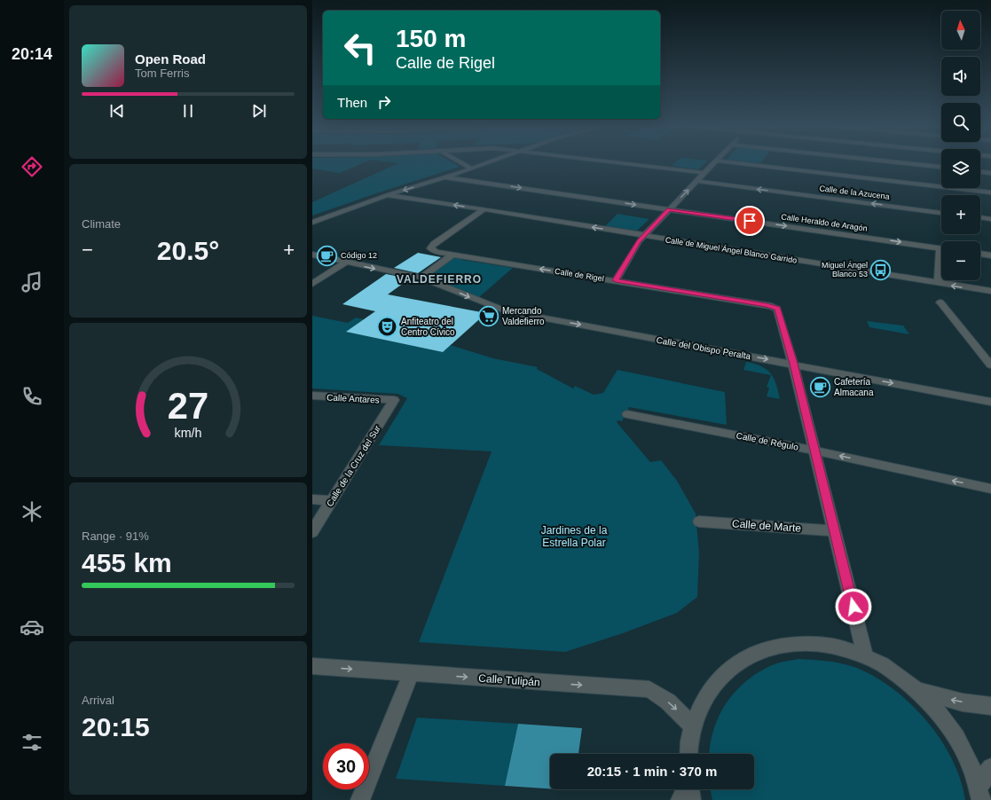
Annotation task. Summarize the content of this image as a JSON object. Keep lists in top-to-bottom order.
{
  "streets": {
    "street": [
      "Calle de la Azucena",
      "Calle Heraldo de Aragón",
      "Calle de Miguel Ángel Blanco Garrido",
      "Calle de Rigel",
      "Calle del Obispo Peralta",
      "Calle Antares",
      "Calle de Régulo",
      "Calle de la Cruz del Sur",
      "Calle de Marte",
      "Calle Tulipán"
    ]
  },
  "crossings": [
    ["Calle de Miguel Ángel Blanco Garrido", "Calle de Rigel"],
    ["Calle de Rigel", "Calle del Obispo Peralta"],
    ["Calle Antares", "Calle de la Cruz del Sur"]
  ],
  "one_way": ["Calle del Obispo Peralta", "Calle de Régulo", "Calle Tulipán"],
  "districts": ["VALDEFIERRO"],
  "parks": ["Jardines de la Estrella Polar"],
  "places": {
    "cafe": ["Código 12", "Cafetería Almacana"],
    "bus stop": ["Miguel Ángel Blanco 53"],
    "supermarket": ["Mercando Valdefierro"],
    "theatre": ["Anfiteatro del Centro Cívico"]
  },
  "north": "top",
  "page": {
    "tabs": "20:14",
    "map_buttons": ["+", "−"],
    "turn": ["150 m", "Calle de Rigel"],
    "song": ["Open Road", "Tom Ferris"],
    "then": "Then",
    "tile": [
      "Climate",
      ["Range · 91%", "455 km"],
      ["Arrival", "20:15"]
    ],
    "heat": ["−", "20.5°", "+"],
    "limit": "30",
    "trip": "20:15 · 1 min · 370 m",
    "gauge": ["27", "km/h"]
  }
}
